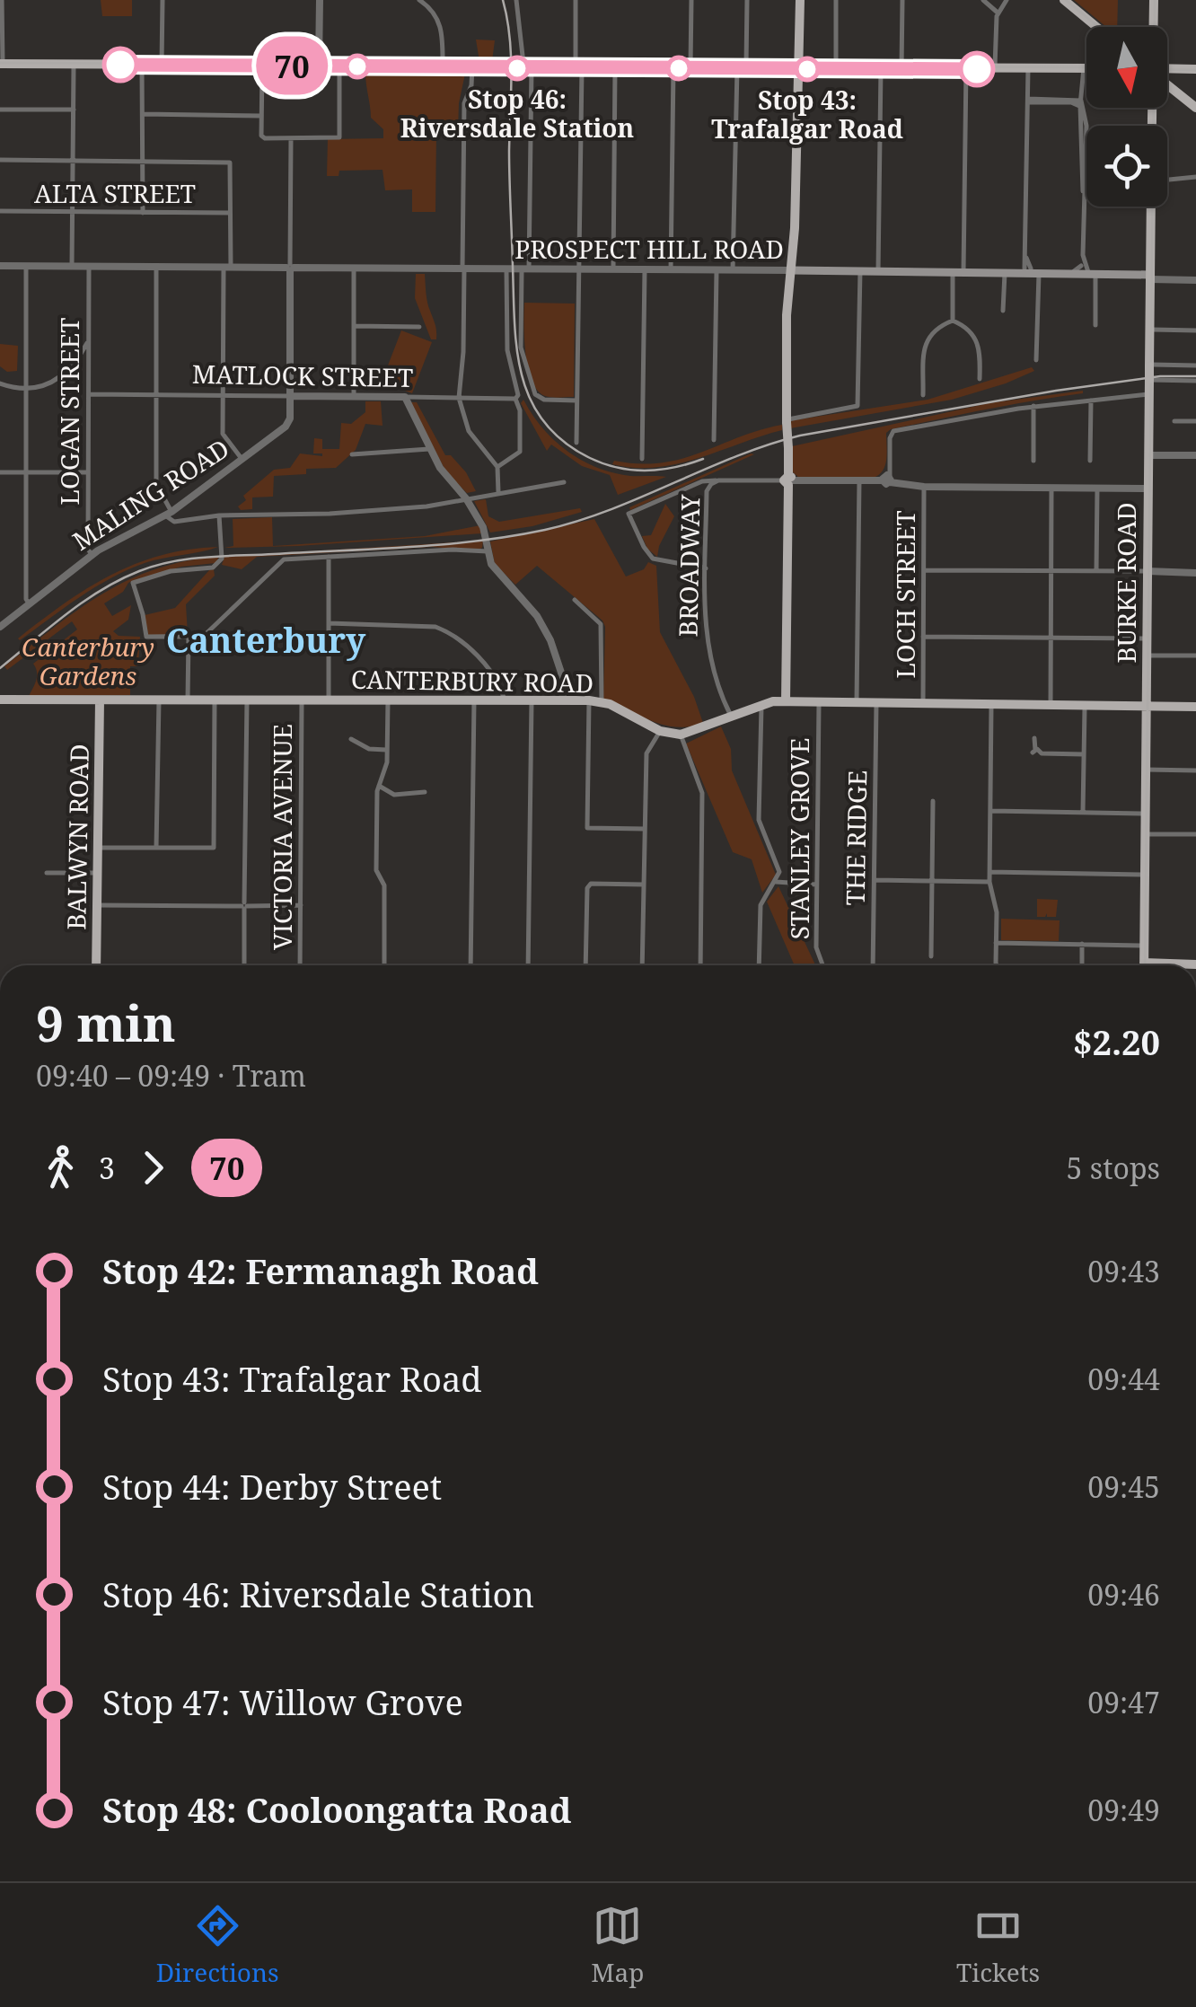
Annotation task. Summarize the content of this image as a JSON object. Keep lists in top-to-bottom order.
{
  "streets": {
    "main road": [
      "PROSPECT HILL ROAD",
      "BURKE ROAD",
      "CANTERBURY ROAD",
      "BALWYN ROAD"
    ],
    "street": [
      "ALTA STREET",
      "MATLOCK STREET",
      "LOGAN STREET",
      "MALING ROAD",
      "BROADWAY",
      "LOCH STREET",
      "VICTORIA AVENUE",
      "THE RIDGE",
      "STANLEY GROVE"
    ]
  },
  "crossings": [
    ["PROSPECT HILL ROAD", "LOGAN STREET"],
    ["PROSPECT HILL ROAD", "MALING ROAD"],
    ["PROSPECT HILL ROAD", "BURKE ROAD"],
    ["MATLOCK STREET", "LOGAN STREET"],
    ["MATLOCK STREET", "MALING ROAD"],
    ["LOGAN STREET", "MALING ROAD"],
    ["BROADWAY", "BURKE ROAD"],
    ["BROADWAY", "LOCH STREET"],
    ["BROADWAY", "CANTERBURY ROAD"],
    ["BURKE ROAD", "CANTERBURY ROAD"],
    ["LOCH STREET", "CANTERBURY ROAD"],
    ["CANTERBURY ROAD", "BALWYN ROAD"],
    ["CANTERBURY ROAD", "VICTORIA AVENUE"],
    ["CANTERBURY ROAD", "THE RIDGE"],
    ["CANTERBURY ROAD", "STANLEY GROVE"]
  ],
  "districts": ["Canterbury"],
  "parks": ["Canterbury Gardens"],
  "places": ["Stop 46: Riversdale Station", "Stop 43: Trafalgar Road"],
  "lines": ["tram line 70"],
  "north": "bottom",
  "page": {
    "on_map": "70",
    "heading": ["9 min", "09:40 – 09:49 · Tram", "$2.20"],
    "legs": ["3", "70", "5 stops"],
    "list": [
      {
        "name": "Stop 42: Fermanagh Road",
        "value": "09:43"
      },
      {
        "name": "Stop 43: Trafalgar Road",
        "value": "09:44"
      },
      {
        "name": "Stop 44: Derby Street",
        "value": "09:45"
      },
      {
        "name": "Stop 46: Riversdale Station",
        "value": "09:46"
      },
      {
        "name": "Stop 47: Willow Grove",
        "value": "09:47"
      },
      {
        "name": "Stop 48: Cooloongatta Road",
        "value": "09:49"
      }
    ],
    "tabs": ["Directions", "Map", "Tickets"]
  }
}
